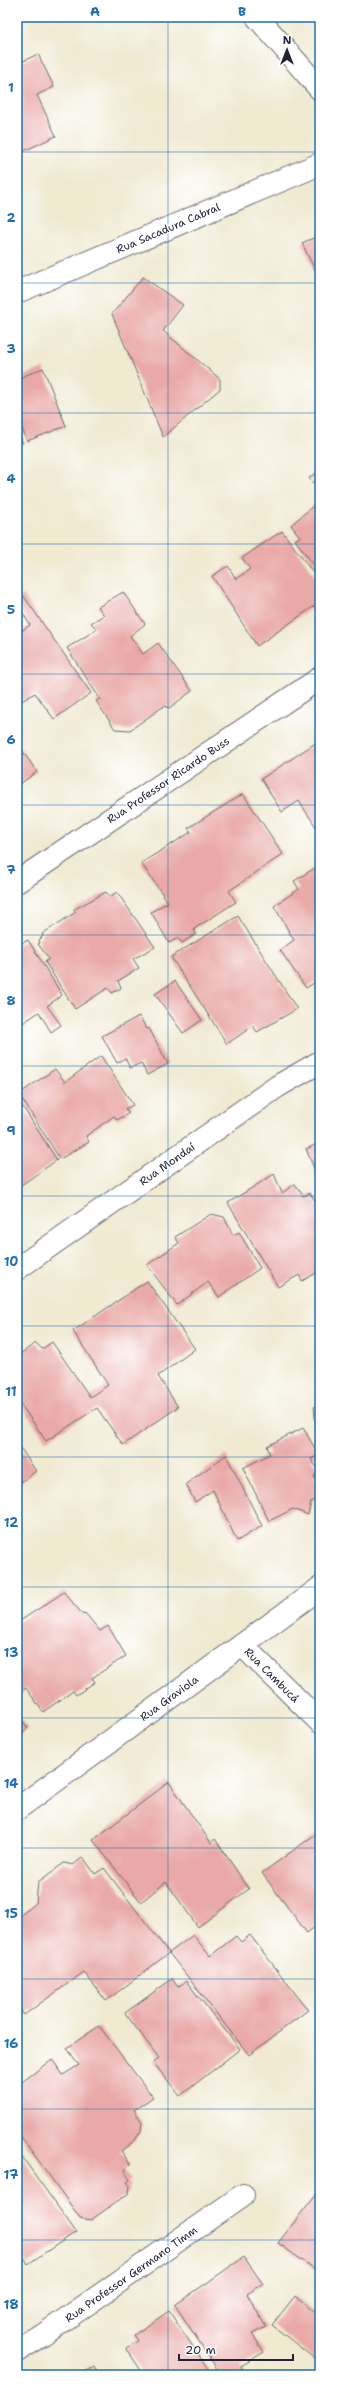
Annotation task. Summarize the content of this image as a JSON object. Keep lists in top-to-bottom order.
{
  "streets": {
    "street": [
      "Rua Sacadura Cabral",
      "Rua Professor Ricardo Buss",
      "Rua Mondaí",
      "Rua Cambucá",
      "Rua Graviola",
      "Rua Professor Germano Timm"
    ]
  },
  "crossings": [
    ["Rua Cambucá", "Rua Graviola"]
  ],
  "scale_bar": "20 m",
  "north": "top",
  "grid": {
    "columns": ["A", "B"],
    "rows": [
      "1",
      "2",
      "3",
      "4",
      "5",
      "6",
      "7",
      "8",
      "9",
      "10",
      "11",
      "12",
      "13",
      "14",
      "15",
      "16",
      "17",
      "18"
    ]
  }
}
